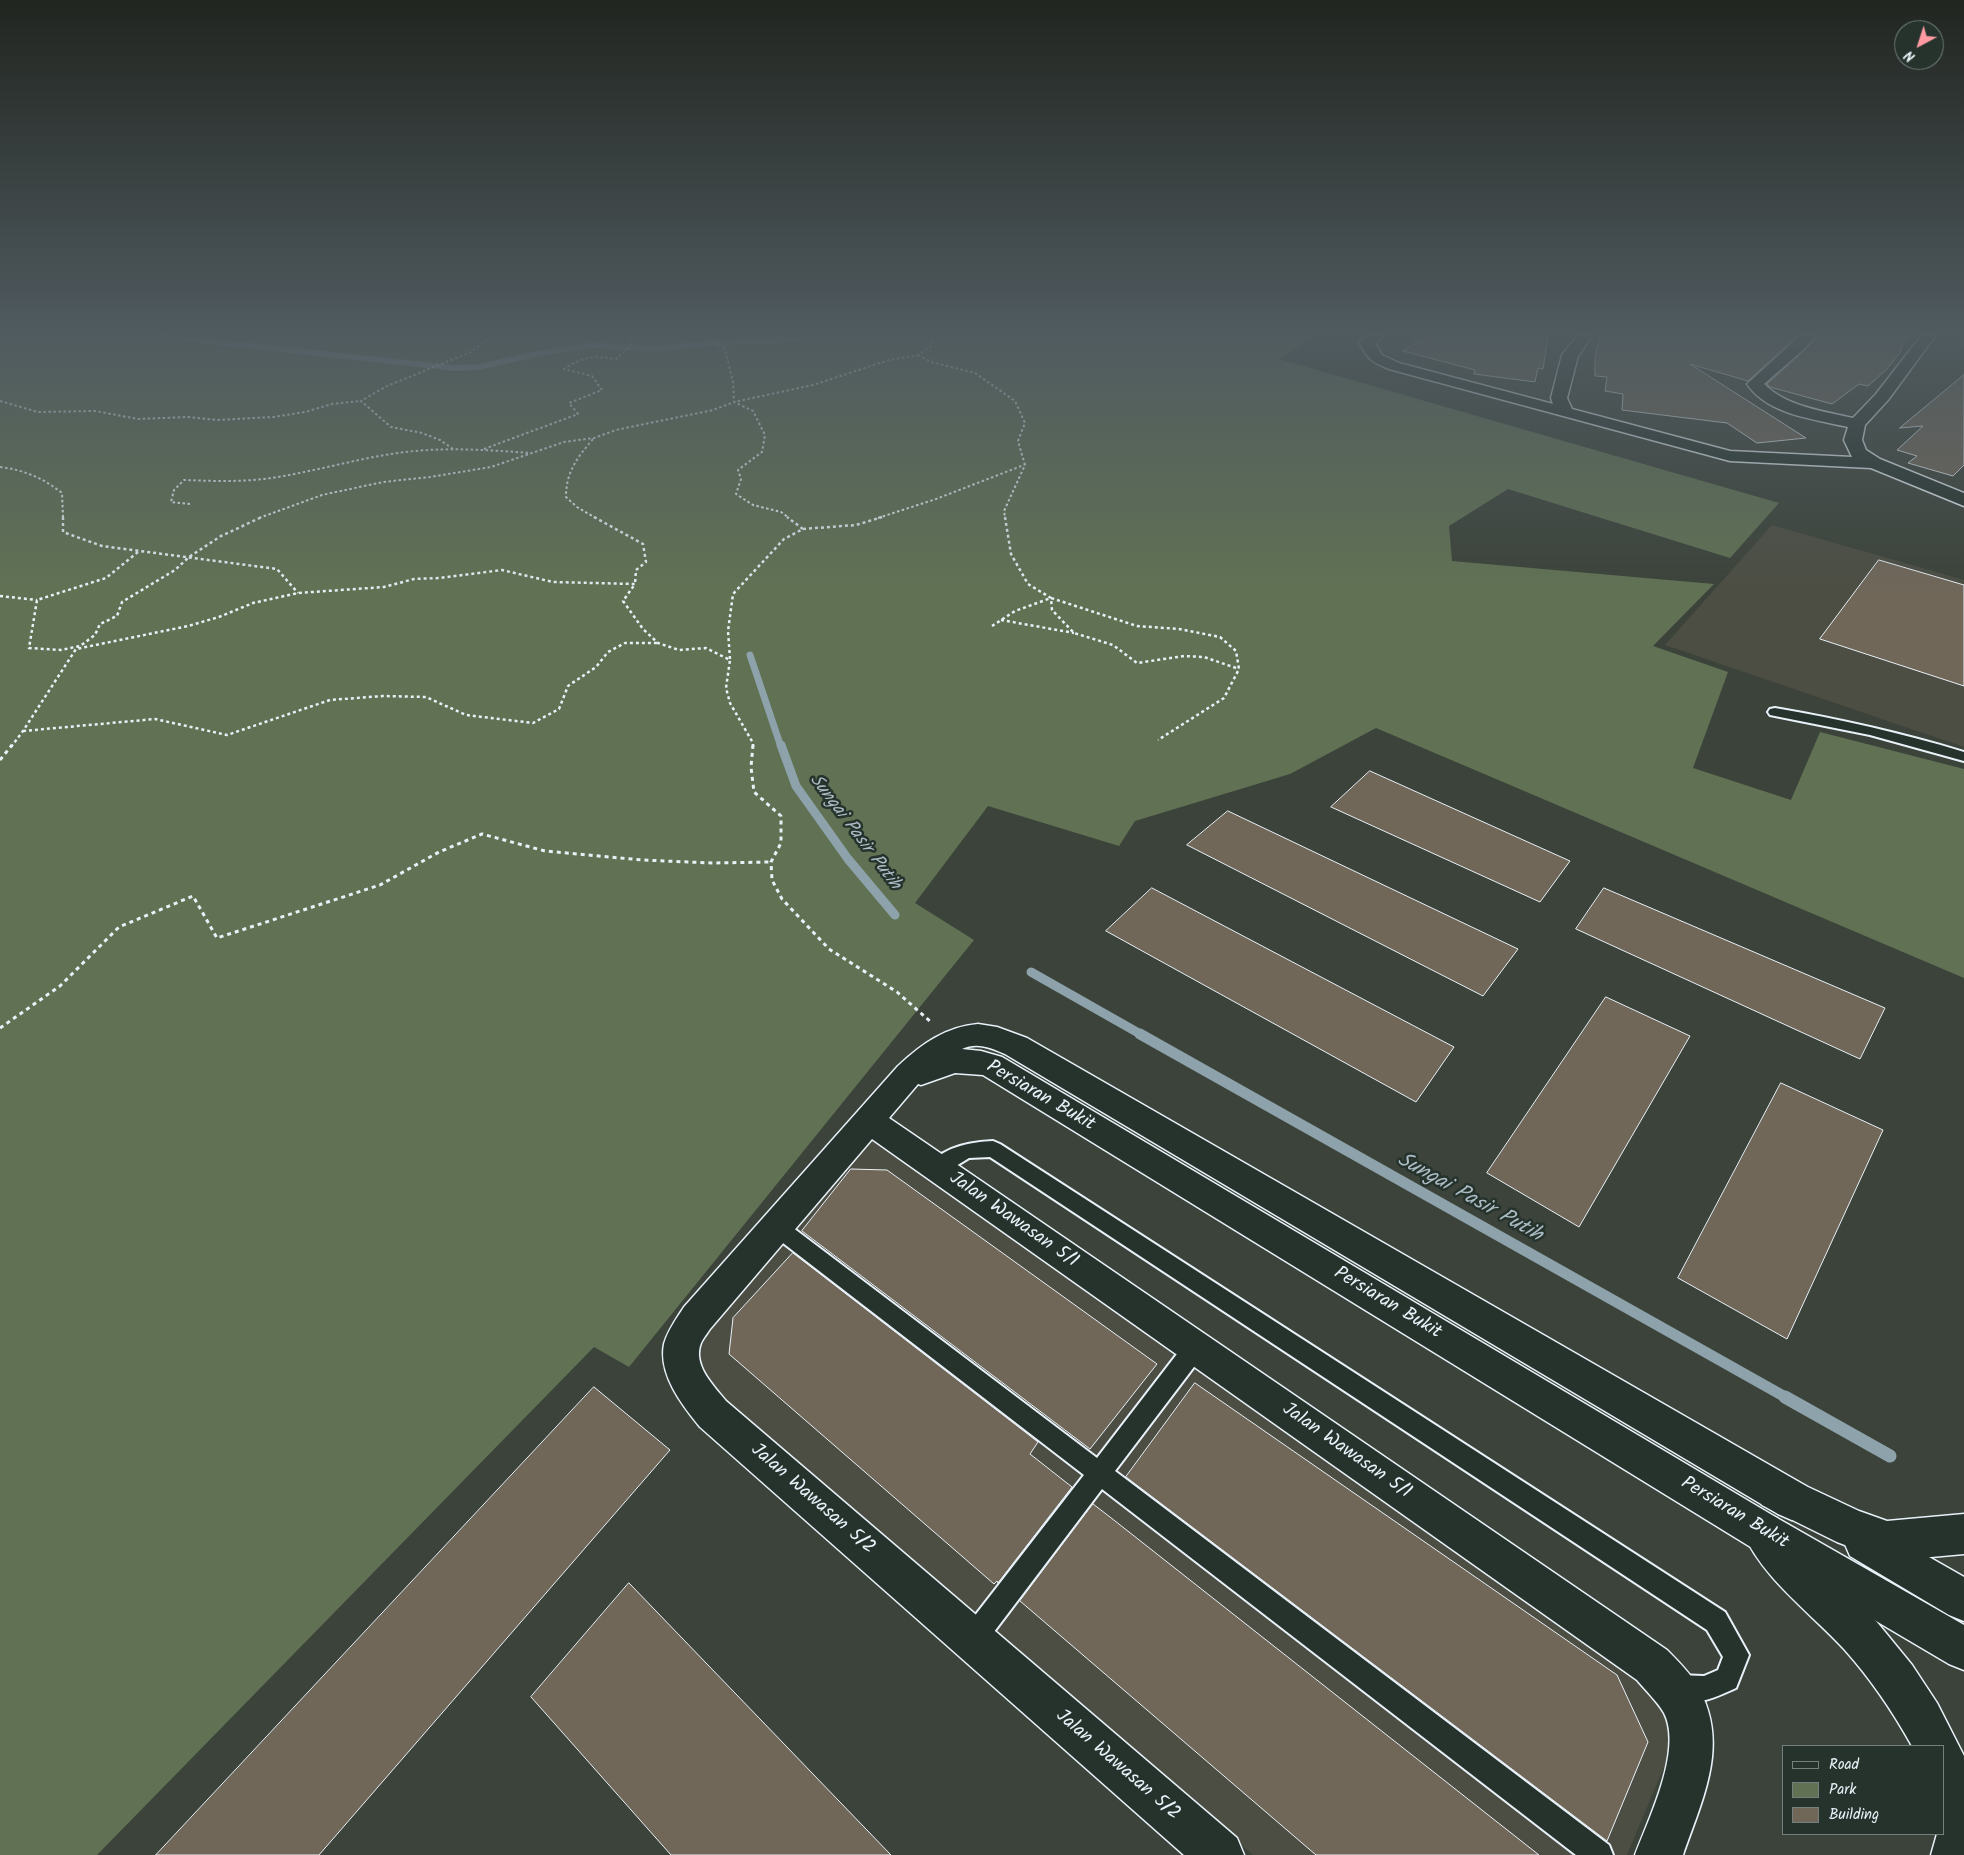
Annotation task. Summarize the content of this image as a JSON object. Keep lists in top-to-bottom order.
{
  "streets": {
    "street": ["Persiaran Bukit", "Jalan Wawasan 5/1", "Jalan Wawasan 5/2"]
  },
  "crossings": [
    ["Persiaran Bukit", "Jalan Wawasan 5/2"],
    ["Jalan Wawasan 5/1", "Jalan Wawasan 5/2"]
  ],
  "water": ["Sungai Pasir Putih"],
  "legend": ["Road", "Park", "Building"],
  "north": "bottom left"
}
